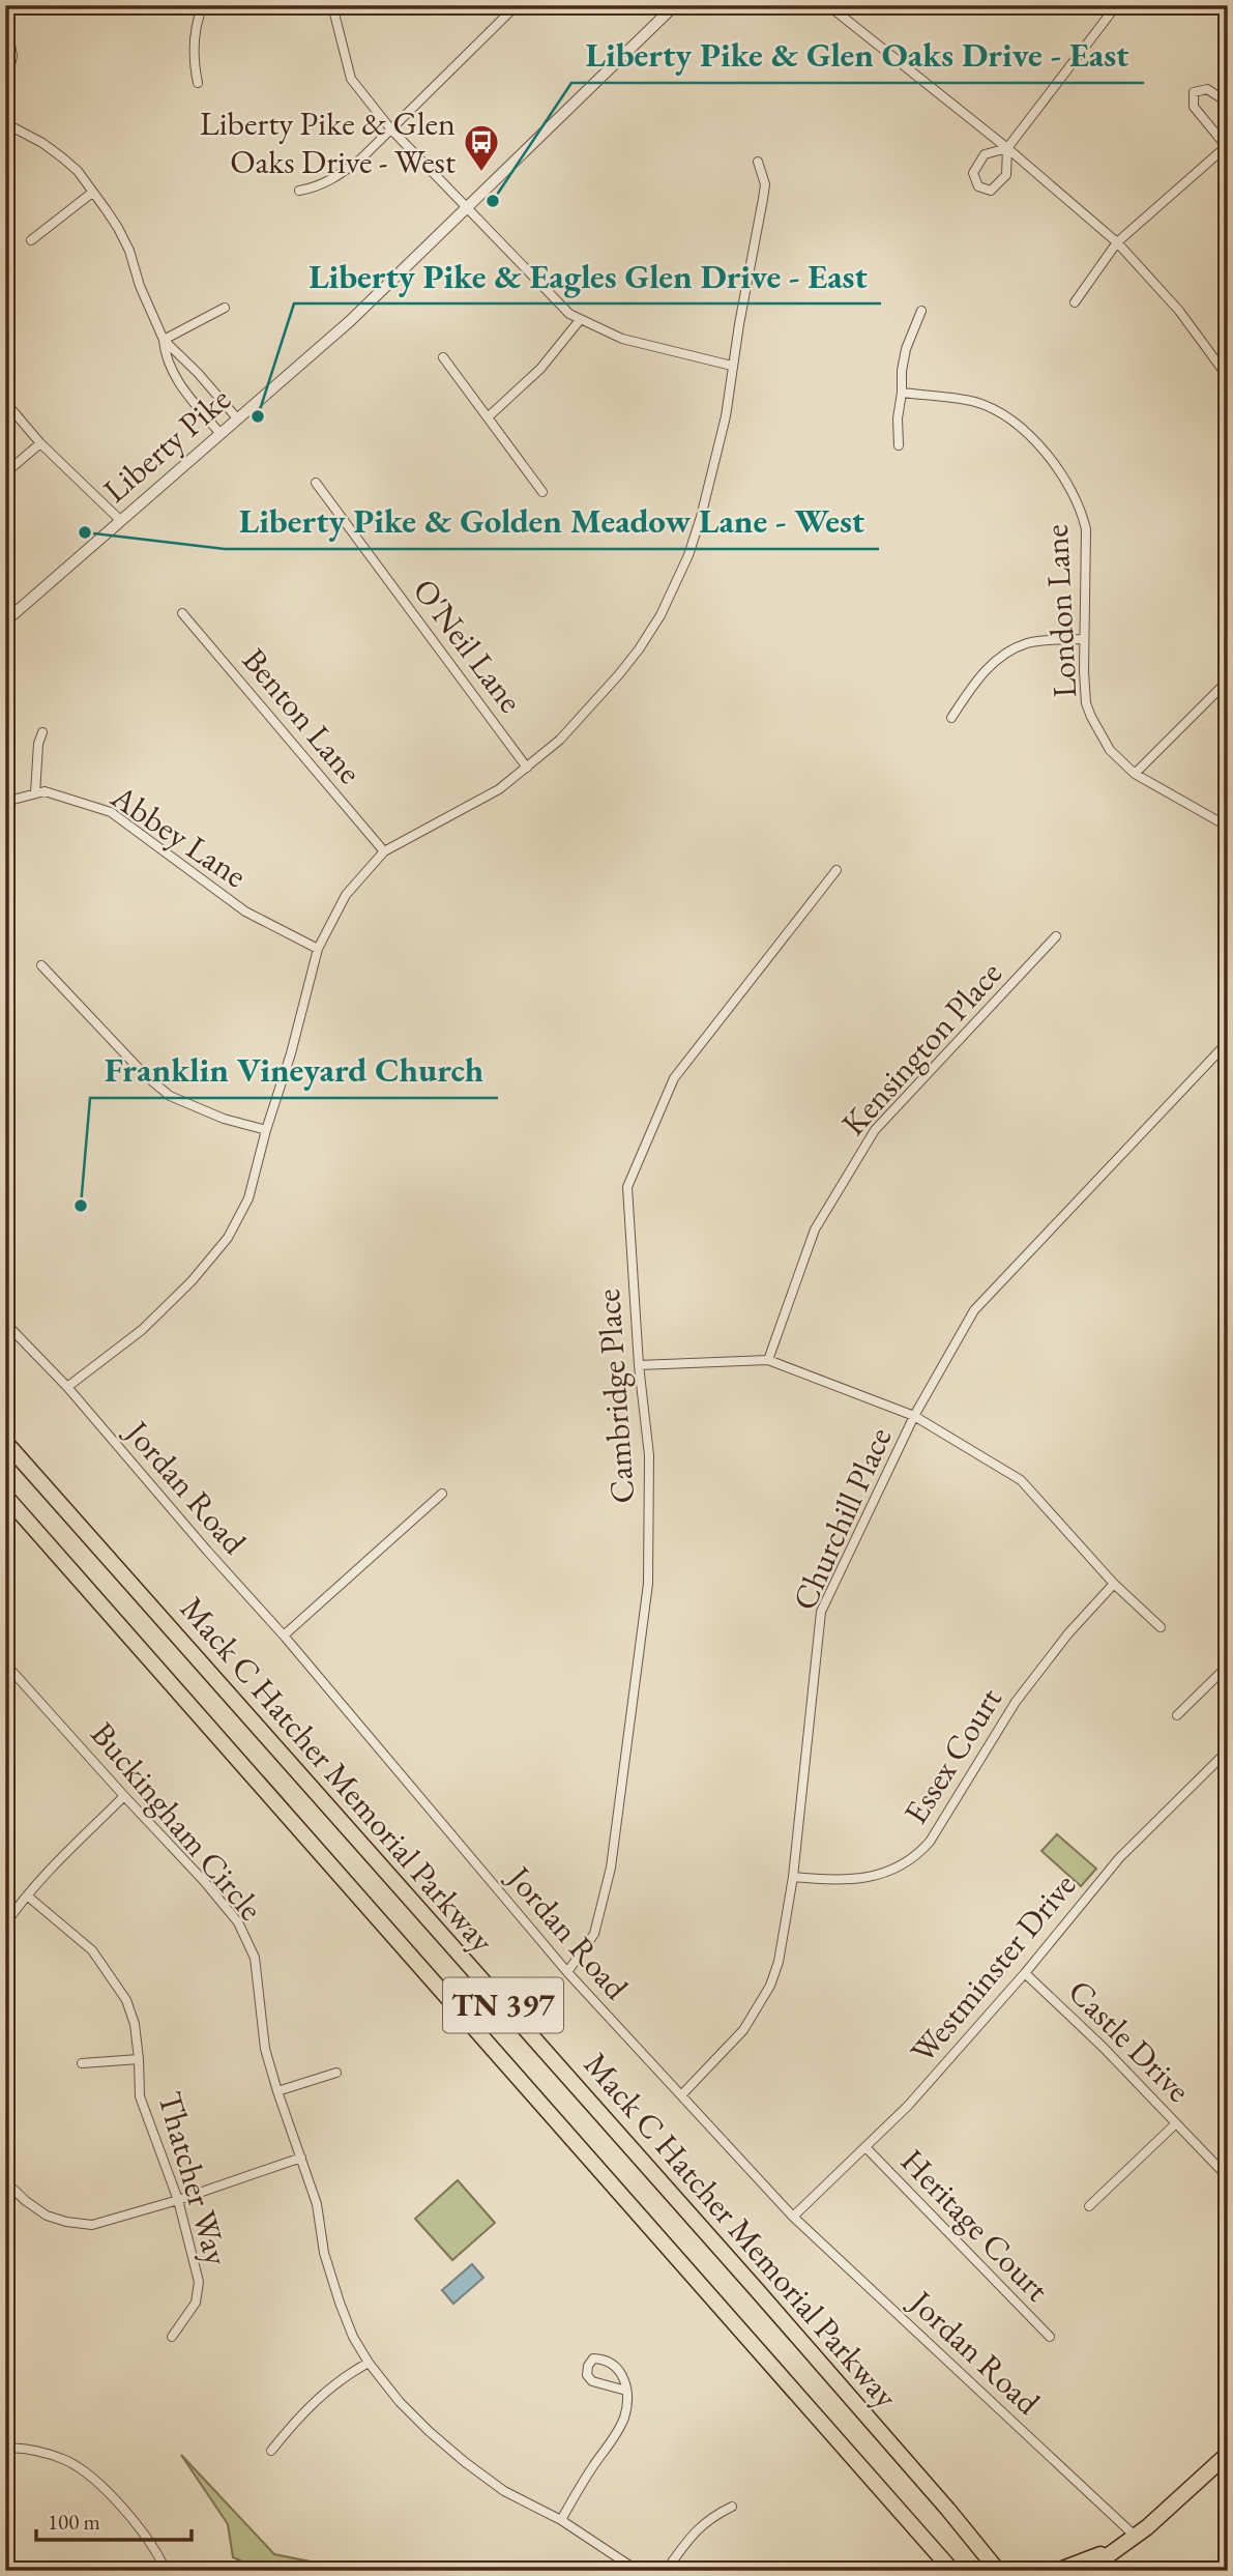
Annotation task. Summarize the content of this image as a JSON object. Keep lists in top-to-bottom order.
{
  "streets": {
    "highway": ["Mack C Hatcher Memorial Parkway", "TN 397"],
    "street": [
      "Liberty Pike",
      "London Lane",
      "O'Neil Lane",
      "Benton Lane",
      "Abbey Lane",
      "Kensington Place",
      "Cambridge Place",
      "Jordan Road",
      "Churchill Place",
      "Essex Court",
      "Buckingham Circle",
      "Westminster Drive",
      "Castle Drive",
      "Thatcher Way",
      "Heritage Court"
    ]
  },
  "crossings": [
    ["Cambridge Place", "Jordan Road"],
    ["Jordan Road", "Churchill Place"],
    ["Jordan Road", "Westminster Drive"],
    ["Churchill Place", "Essex Court"],
    ["Westminster Drive", "Castle Drive"],
    ["Westminster Drive", "Heritage Court"]
  ],
  "places": {
    "bus stop": ["Liberty Pike & Glen Oaks Drive - West"],
    "other": [
      "Liberty Pike & Glen Oaks Drive - East",
      "Liberty Pike & Eagles Glen Drive - East",
      "Liberty Pike & Golden Meadow Lane - West",
      "Franklin Vineyard Church"
    ]
  },
  "scale_bar": "100 m"
}
